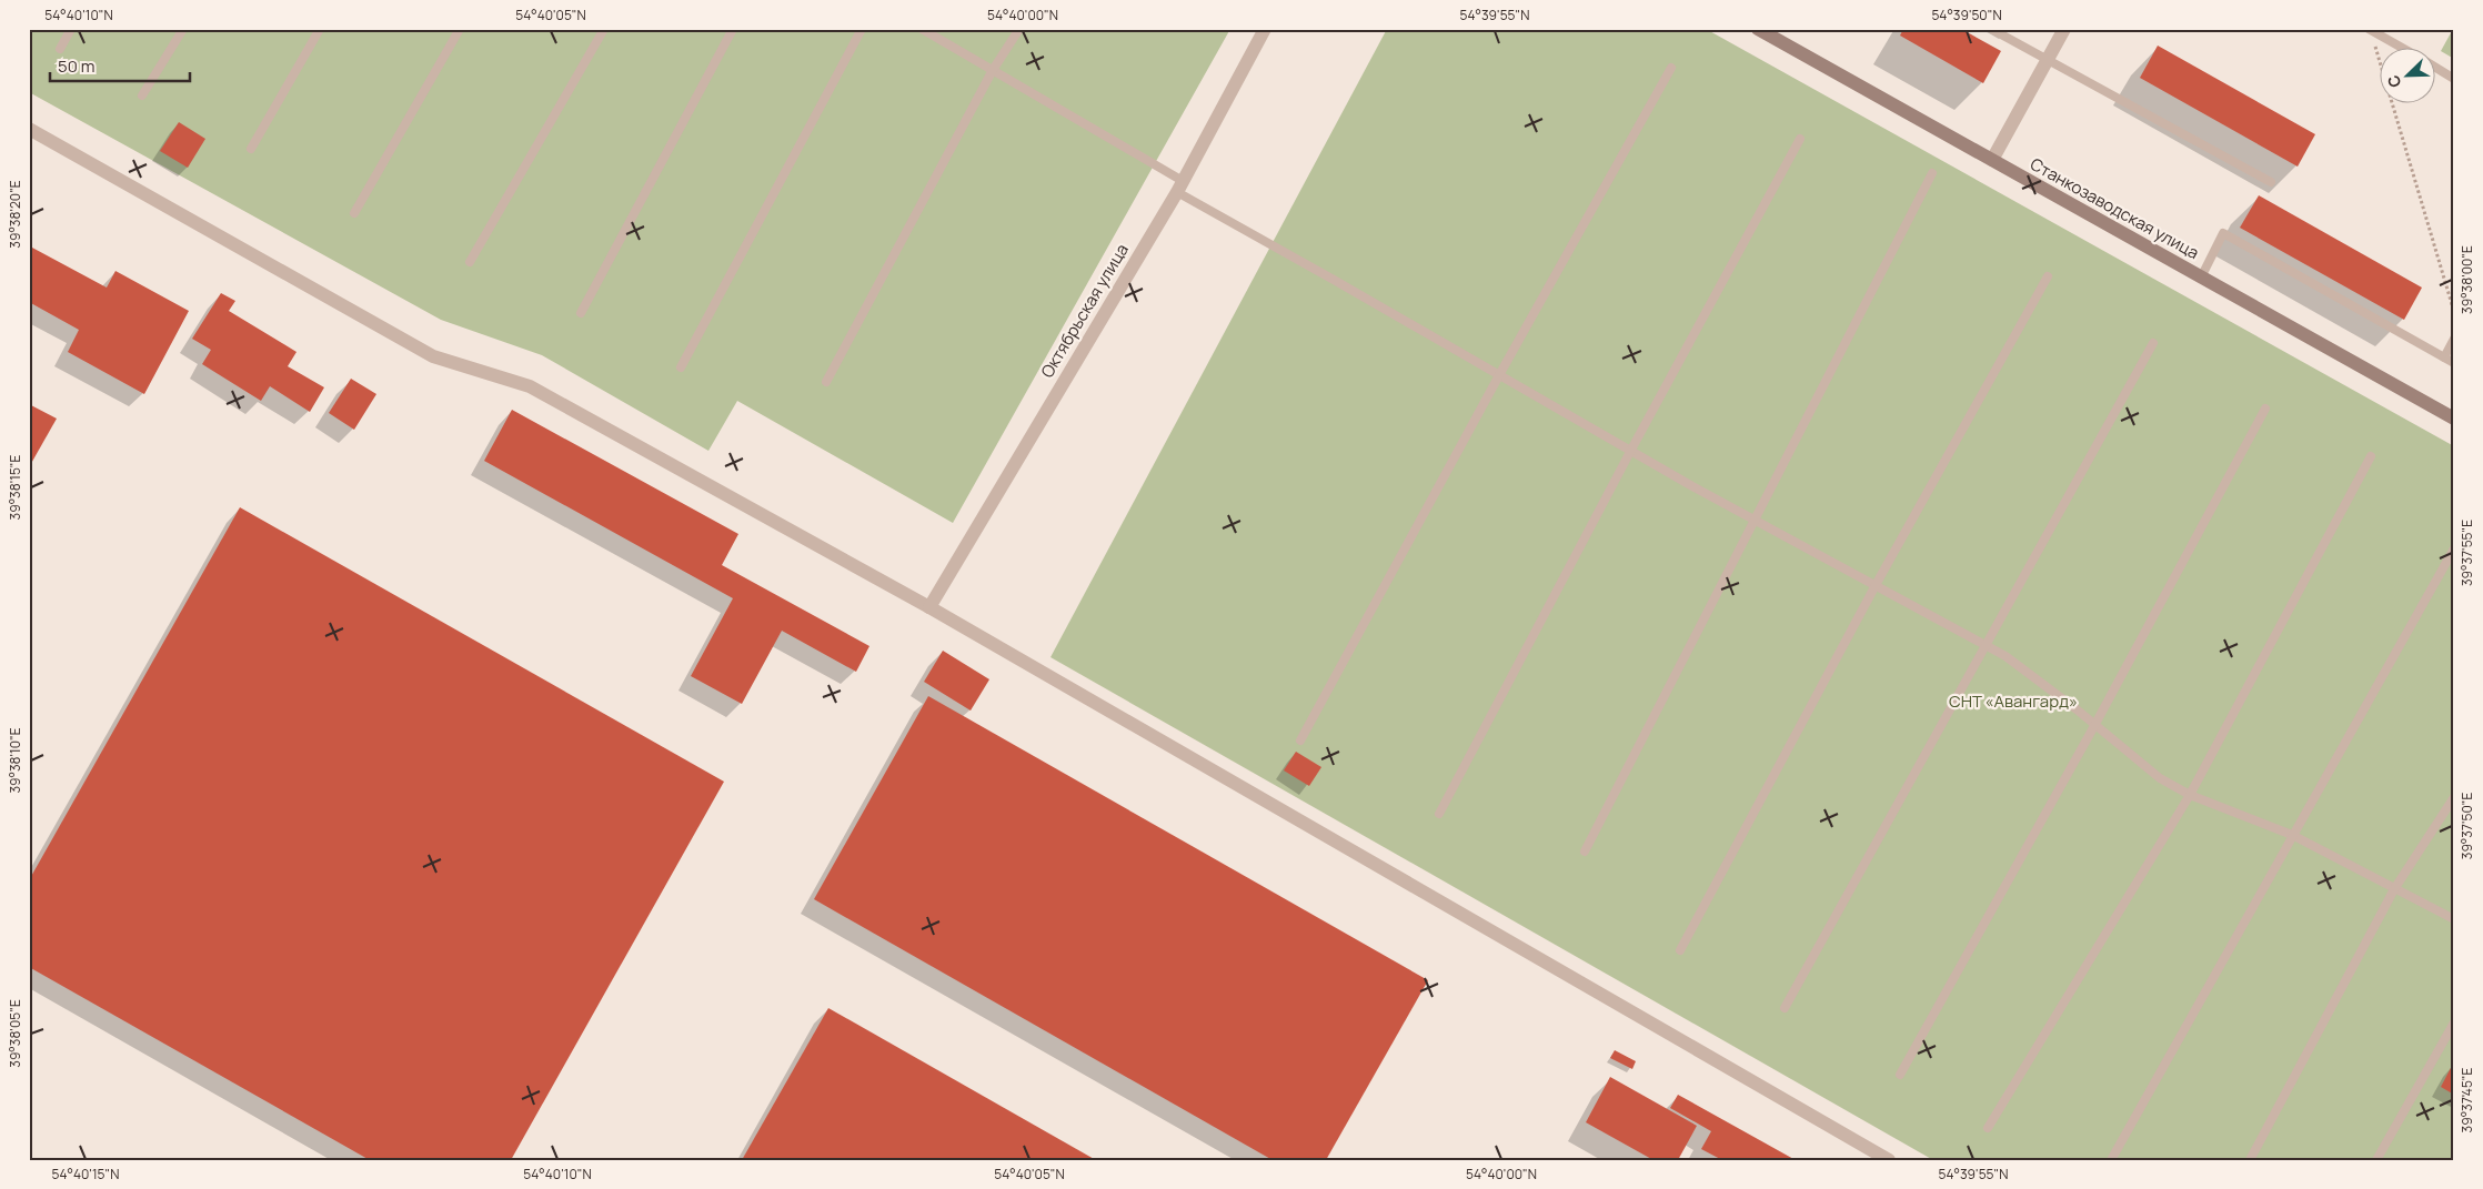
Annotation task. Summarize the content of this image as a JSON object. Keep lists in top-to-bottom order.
{
  "streets": {
    "street": ["Станкозаводская улица", "Октябрьская улица"]
  },
  "parks": ["СНТ «Авангард»"],
  "scale_bar": "50 m",
  "north": "bottom left",
  "coordinates": [
    "54°40'10\"N",
    "54°40'05\"N",
    "54°40'00\"N",
    "54°39'55\"N",
    "54°39'50\"N",
    "39°38'20\"E",
    "39°38'00\"E",
    "39°38'15\"E",
    "39°37'55\"E",
    "39°38'10\"E",
    "39°37'50\"E",
    "39°38'05\"E",
    "39°37'45\"E",
    "54°40'15\"N"
  ]
}
